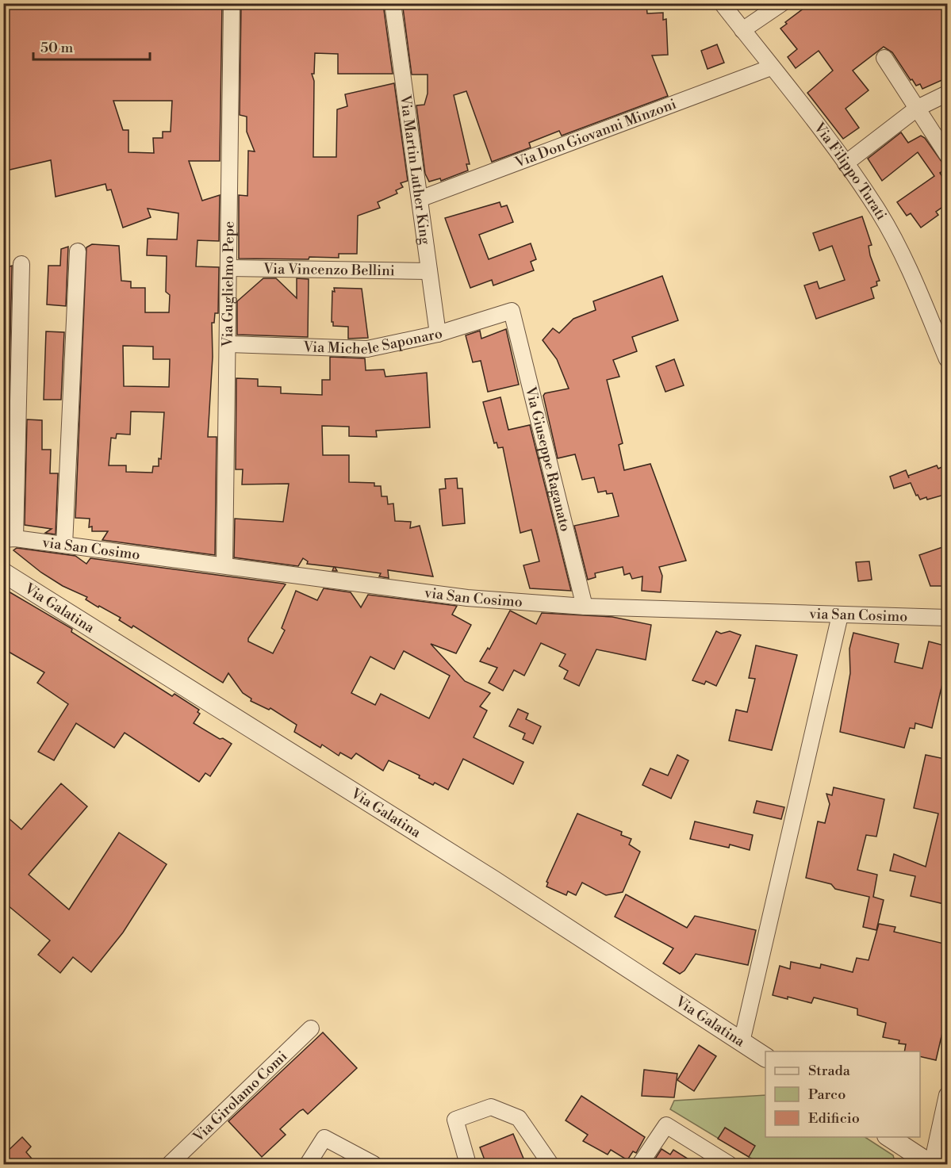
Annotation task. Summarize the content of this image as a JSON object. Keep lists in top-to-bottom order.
{
  "streets": {
    "street": [
      "Via Don Giovanni Minzoni",
      "Via Martin Luther King",
      "Via Filippo Turati",
      "Via Vincenzo Bellini",
      "Via Guglielmo Pepe",
      "Via Michele Saponaro",
      "Via Giuseppe Raganato",
      "via San Cosimo",
      "Via Galatina",
      "Via Girolamo Comi"
    ]
  },
  "crossings": [
    ["Via Don Giovanni Minzoni", "Via Martin Luther King"],
    ["Via Don Giovanni Minzoni", "Via Filippo Turati"],
    ["Via Martin Luther King", "Via Vincenzo Bellini"],
    ["Via Martin Luther King", "Via Michele Saponaro"],
    ["Via Vincenzo Bellini", "Via Guglielmo Pepe"],
    ["Via Guglielmo Pepe", "Via Michele Saponaro"],
    ["Via Guglielmo Pepe", "via San Cosimo"],
    ["Via Michele Saponaro", "Via Giuseppe Raganato"],
    ["Via Giuseppe Raganato", "via San Cosimo"]
  ],
  "legend": ["Strada", "Parco", "Edificio"],
  "scale_bar": "50 m"
}
